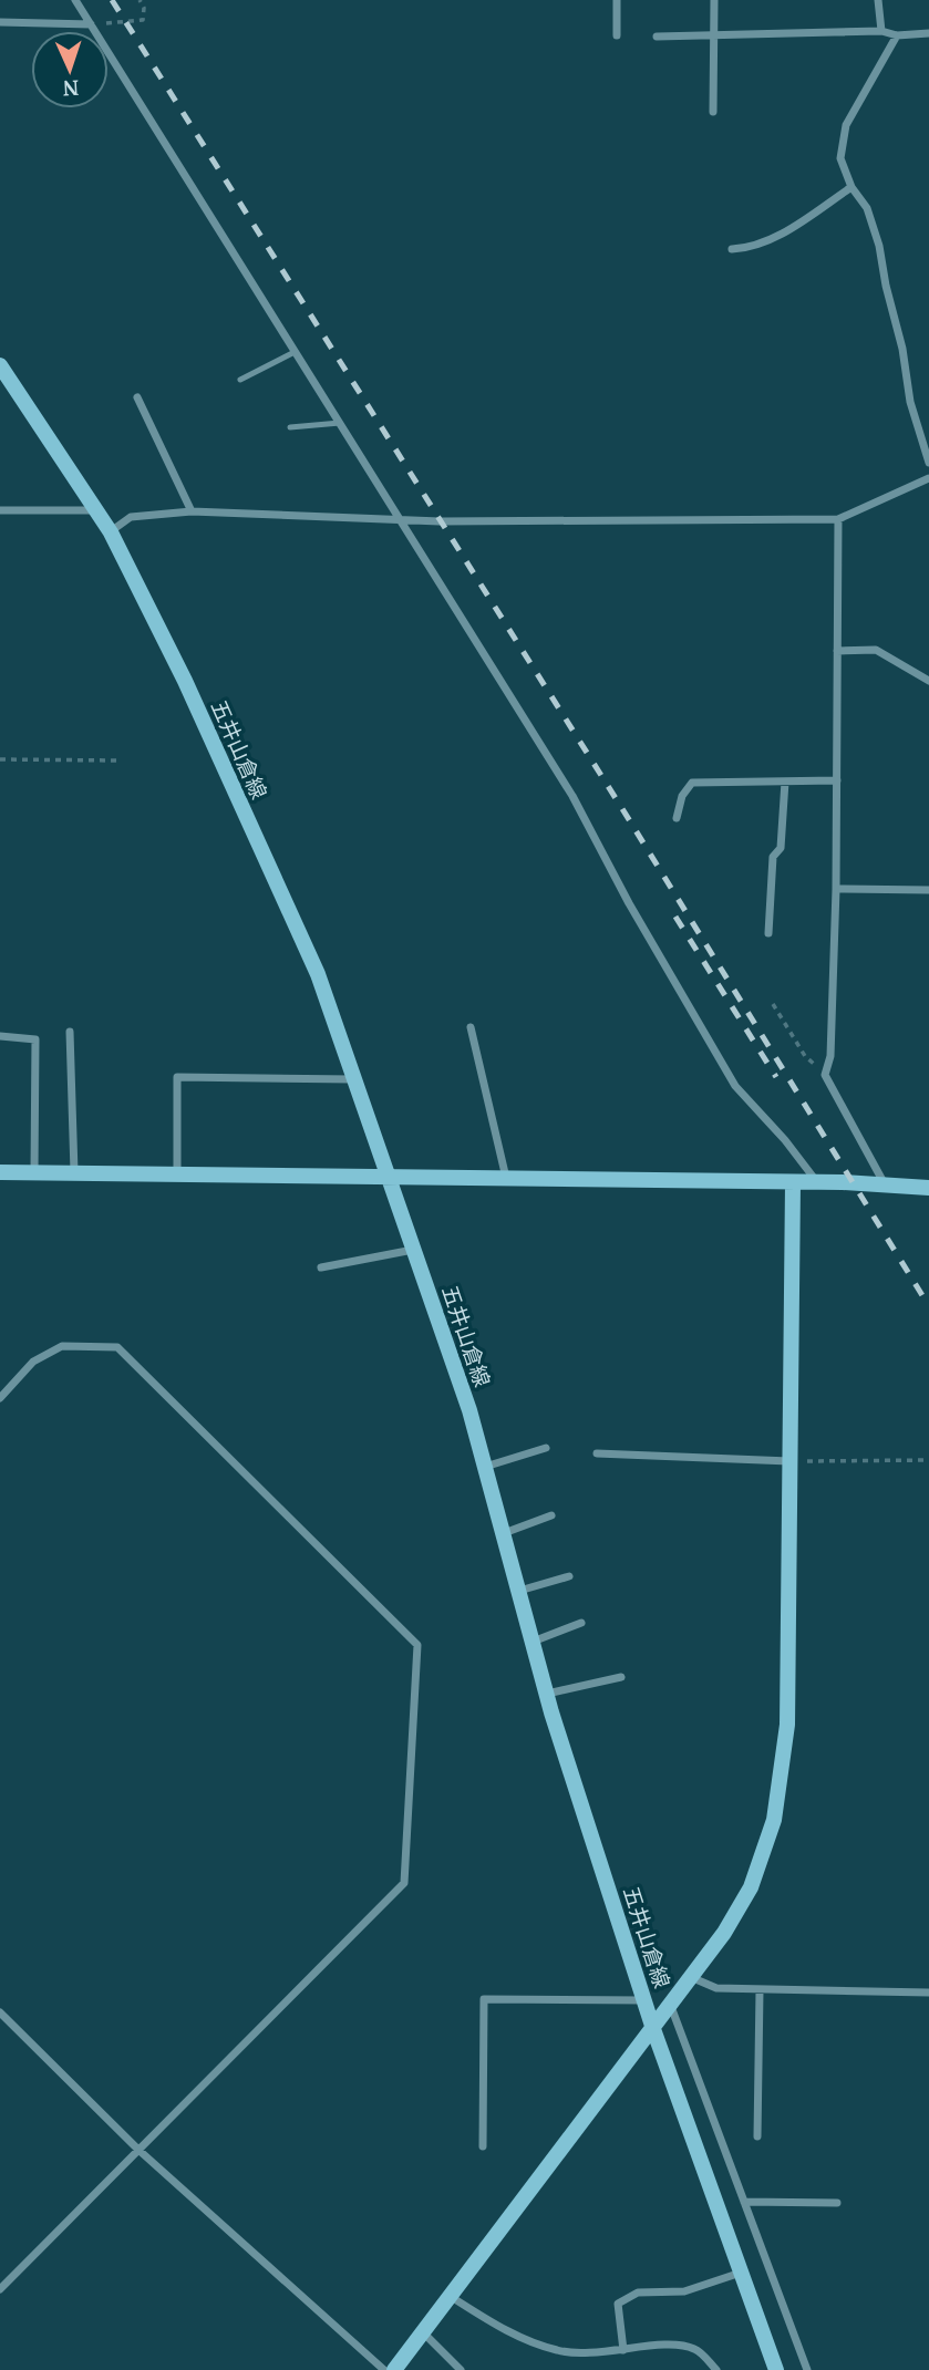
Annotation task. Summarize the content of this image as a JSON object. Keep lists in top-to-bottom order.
{
  "streets": {
    "street": ["五井山倉線"]
  },
  "north": "bottom"
}
